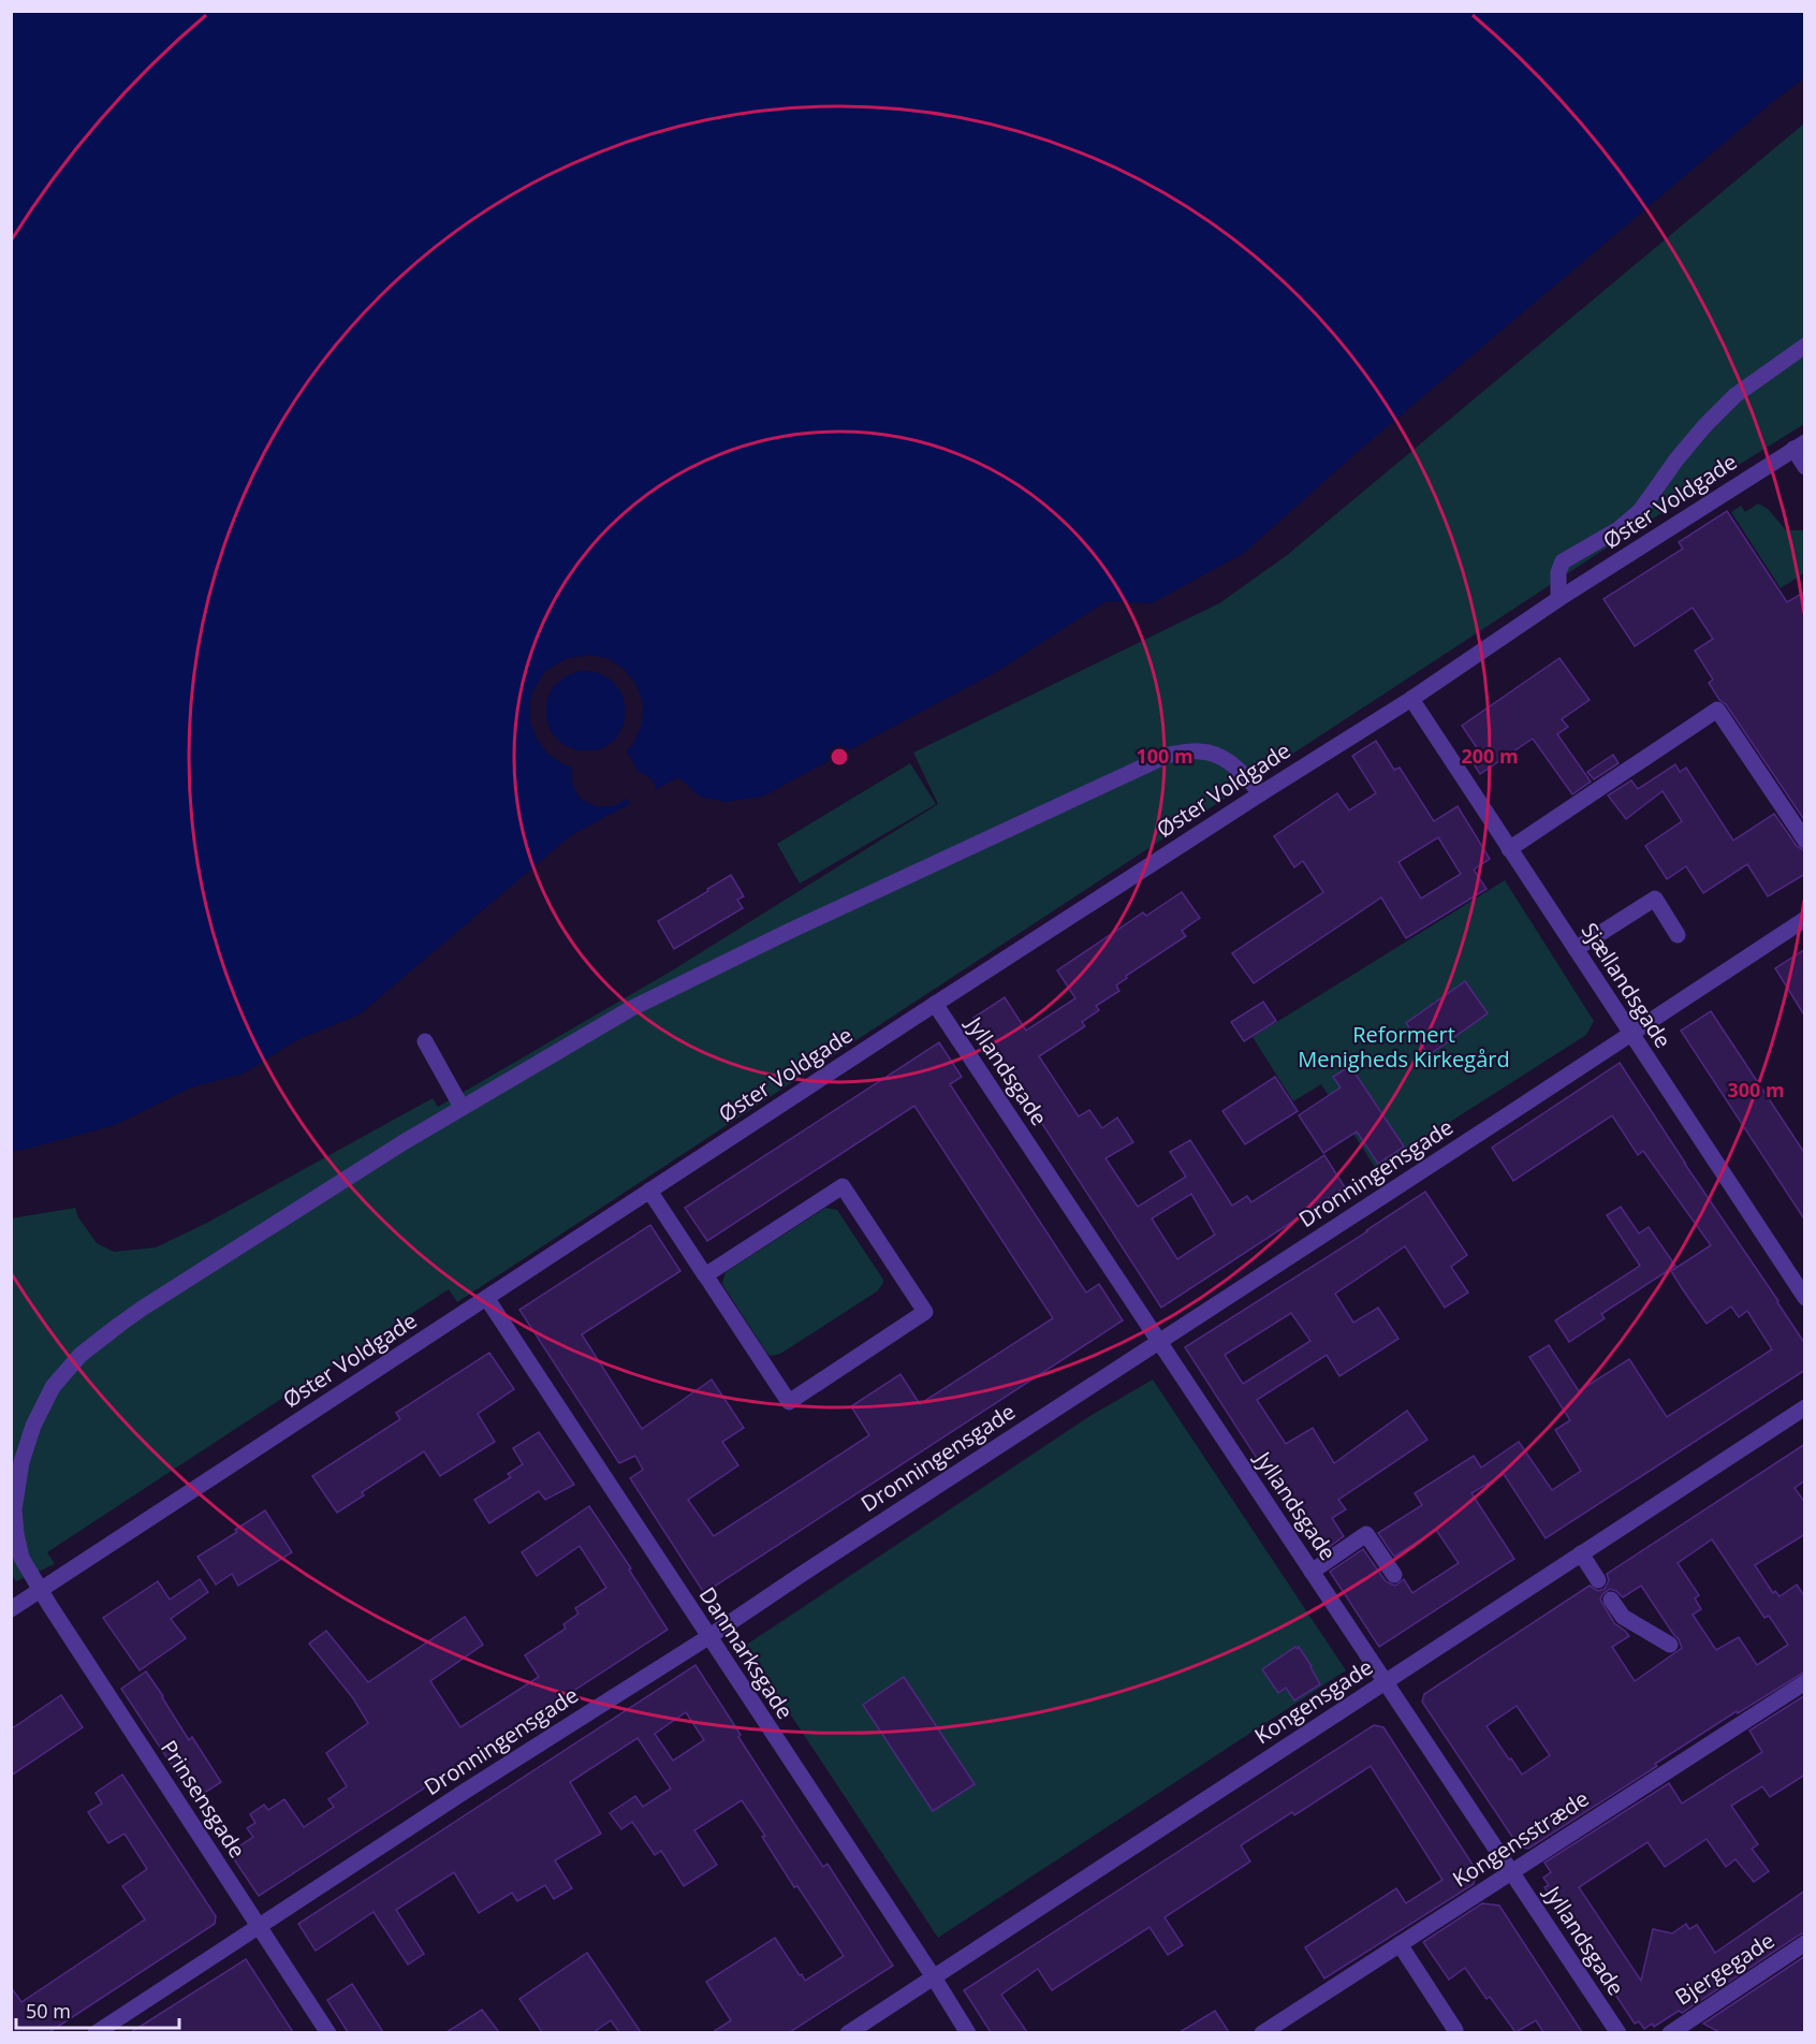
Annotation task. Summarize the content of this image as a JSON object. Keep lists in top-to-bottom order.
{
  "streets": {
    "street": [
      "Øster Voldgade",
      "Sjællandsgade",
      "Jyllandsgade",
      "Dronningensgade",
      "Danmarksgade",
      "Kongensgade",
      "Prinsensgade",
      "Kongensstræde",
      "Bjergegade"
    ]
  },
  "crossings": [
    ["Øster Voldgade", "Sjællandsgade"],
    ["Øster Voldgade", "Jyllandsgade"],
    ["Øster Voldgade", "Danmarksgade"],
    ["Øster Voldgade", "Prinsensgade"],
    ["Sjællandsgade", "Dronningensgade"],
    ["Jyllandsgade", "Dronningensgade"],
    ["Jyllandsgade", "Kongensgade"],
    ["Jyllandsgade", "Kongensstræde"],
    ["Dronningensgade", "Danmarksgade"],
    ["Dronningensgade", "Prinsensgade"],
    ["Danmarksgade", "Kongensgade"]
  ],
  "parks": ["Reformert Menigheds Kirkegård"],
  "scale_bar": "50 m",
  "rings": ["100 m", "200 m", "300 m"]
}
